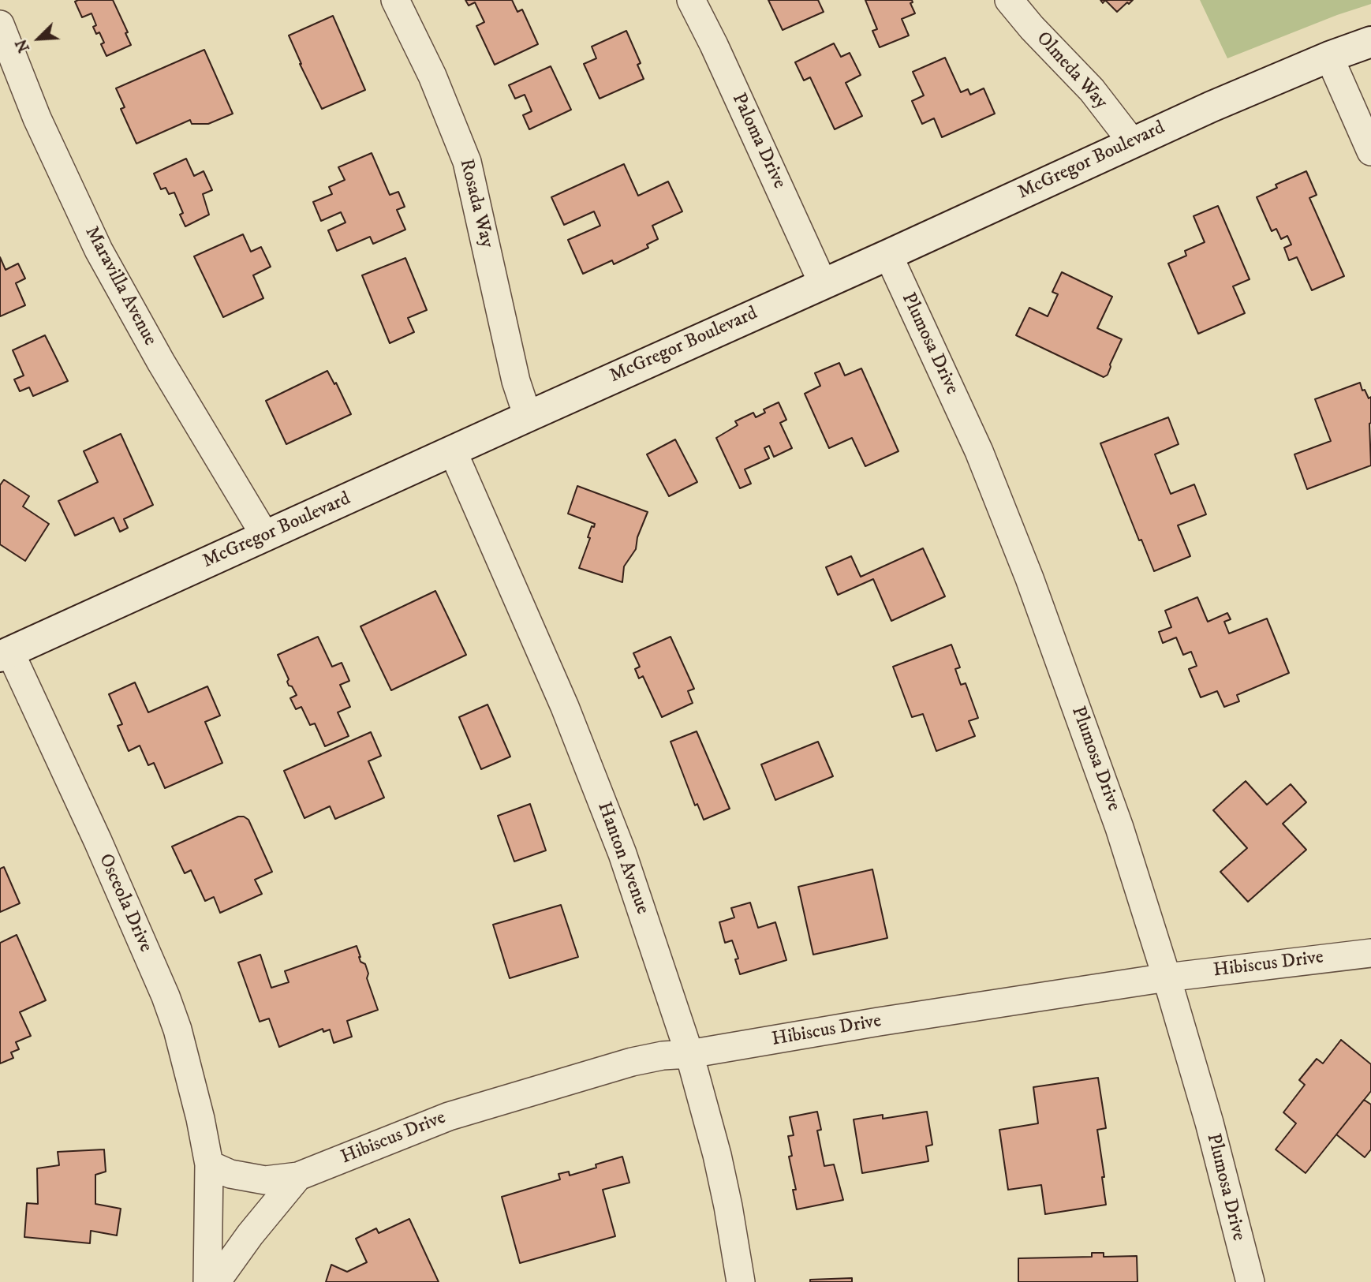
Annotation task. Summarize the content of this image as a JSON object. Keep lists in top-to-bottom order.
{
  "streets": {
    "main road": ["McGregor Boulevard"],
    "street": [
      "Olmeda Way",
      "Paloma Drive",
      "Rosada Way",
      "Maravilla Avenue",
      "Plumosa Drive",
      "Hanton Avenue",
      "Osceola Drive",
      "Hibiscus Drive"
    ]
  },
  "crossings": [
    ["Olmeda Way", "McGregor Boulevard"],
    ["Paloma Drive", "McGregor Boulevard"],
    ["McGregor Boulevard", "Rosada Way"],
    ["McGregor Boulevard", "Maravilla Avenue"],
    ["McGregor Boulevard", "Plumosa Drive"],
    ["McGregor Boulevard", "Hanton Avenue"],
    ["McGregor Boulevard", "Osceola Drive"],
    ["Plumosa Drive", "Hibiscus Drive"],
    ["Hanton Avenue", "Hibiscus Drive"]
  ],
  "north": "bottom left"
}
